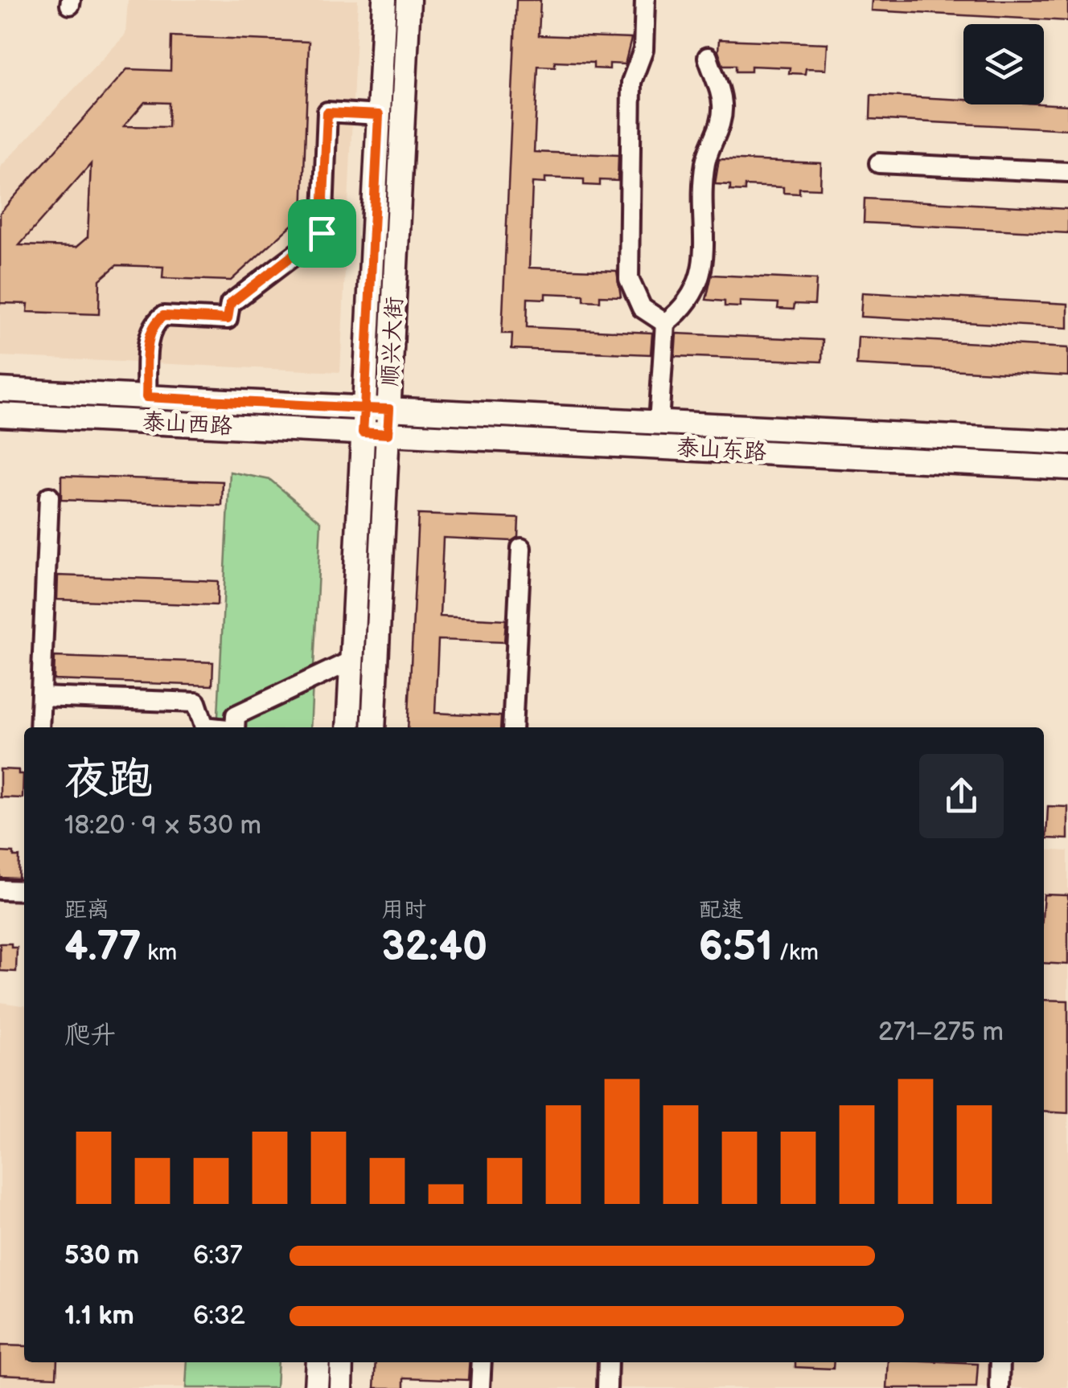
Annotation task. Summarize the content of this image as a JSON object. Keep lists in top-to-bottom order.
{
  "streets": {
    "main road": ["顺兴大街", "泰山西路", "泰山东路"]
  },
  "crossings": [
    ["顺兴大街", "泰山西路"],
    ["顺兴大街", "泰山东路"],
    ["泰山西路", "泰山东路"]
  ],
  "page": {
    "heading": ["夜跑", "18:20 · 9 × 530 m"],
    "stats": [
      ["距离", "4.77 km"],
      ["用时", "32:40"],
      ["配速", "6:51 /km"]
    ],
    "chart": ["爬升", "271–275 m"],
    "list": [
      {
        "name": "530 m",
        "note": "6:37"
      },
      {
        "name": "1.1 km",
        "note": "6:32"
      }
    ]
  }
}
